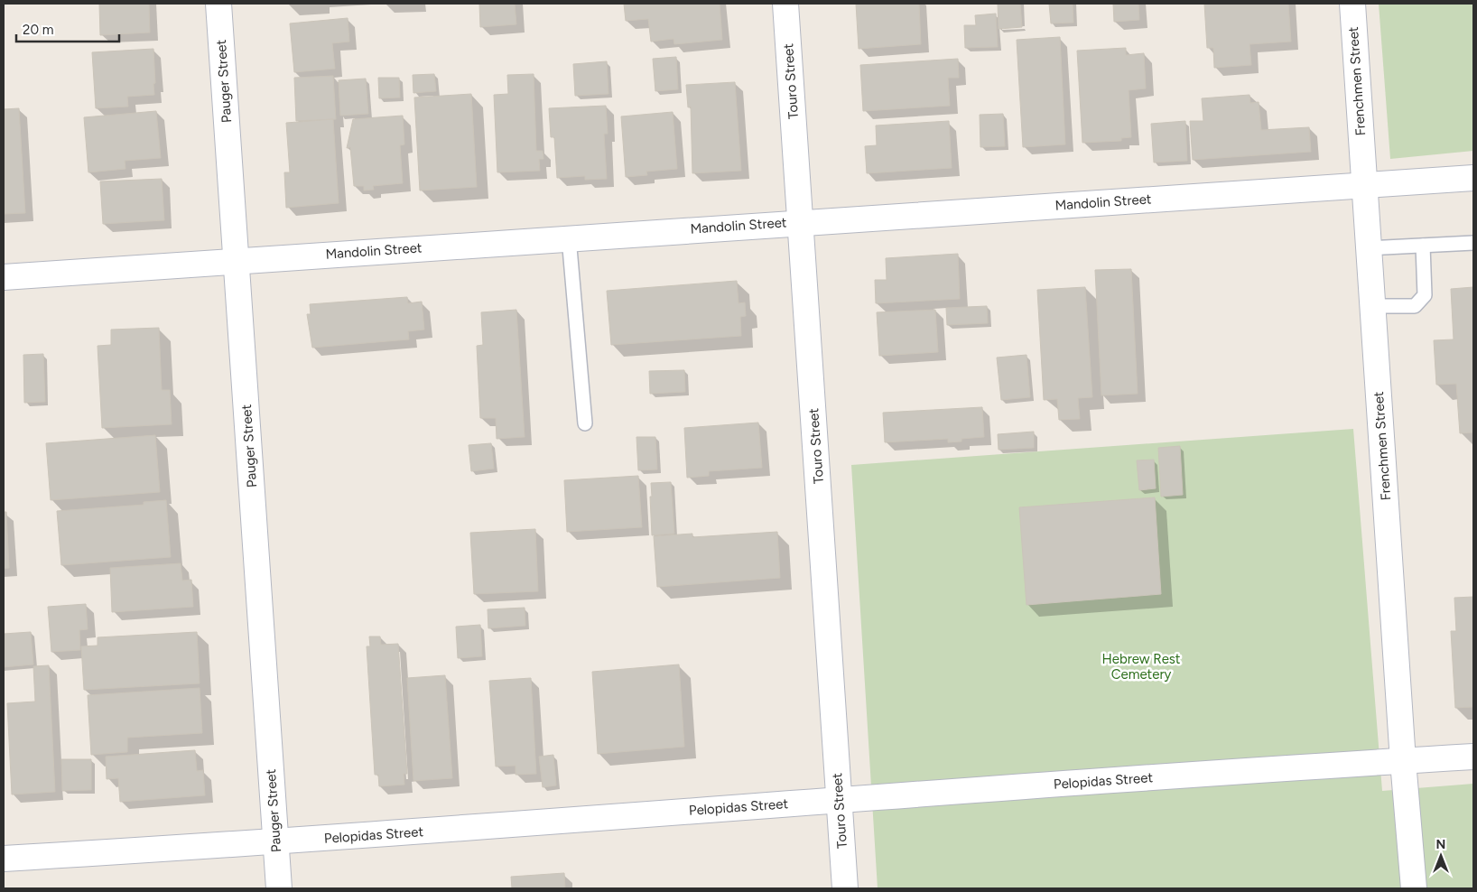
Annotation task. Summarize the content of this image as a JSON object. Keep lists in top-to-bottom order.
{
  "streets": {
    "street": [
      "Pauger Street",
      "Touro Street",
      "Frenchmen Street",
      "Mandolin Street",
      "Pelopidas Street"
    ]
  },
  "crossings": [
    ["Pauger Street", "Mandolin Street"],
    ["Pauger Street", "Pelopidas Street"],
    ["Touro Street", "Mandolin Street"],
    ["Touro Street", "Pelopidas Street"],
    ["Frenchmen Street", "Mandolin Street"],
    ["Frenchmen Street", "Pelopidas Street"]
  ],
  "parks": ["Hebrew Rest Cemetery"],
  "scale_bar": "20 m",
  "north": "top"
}
